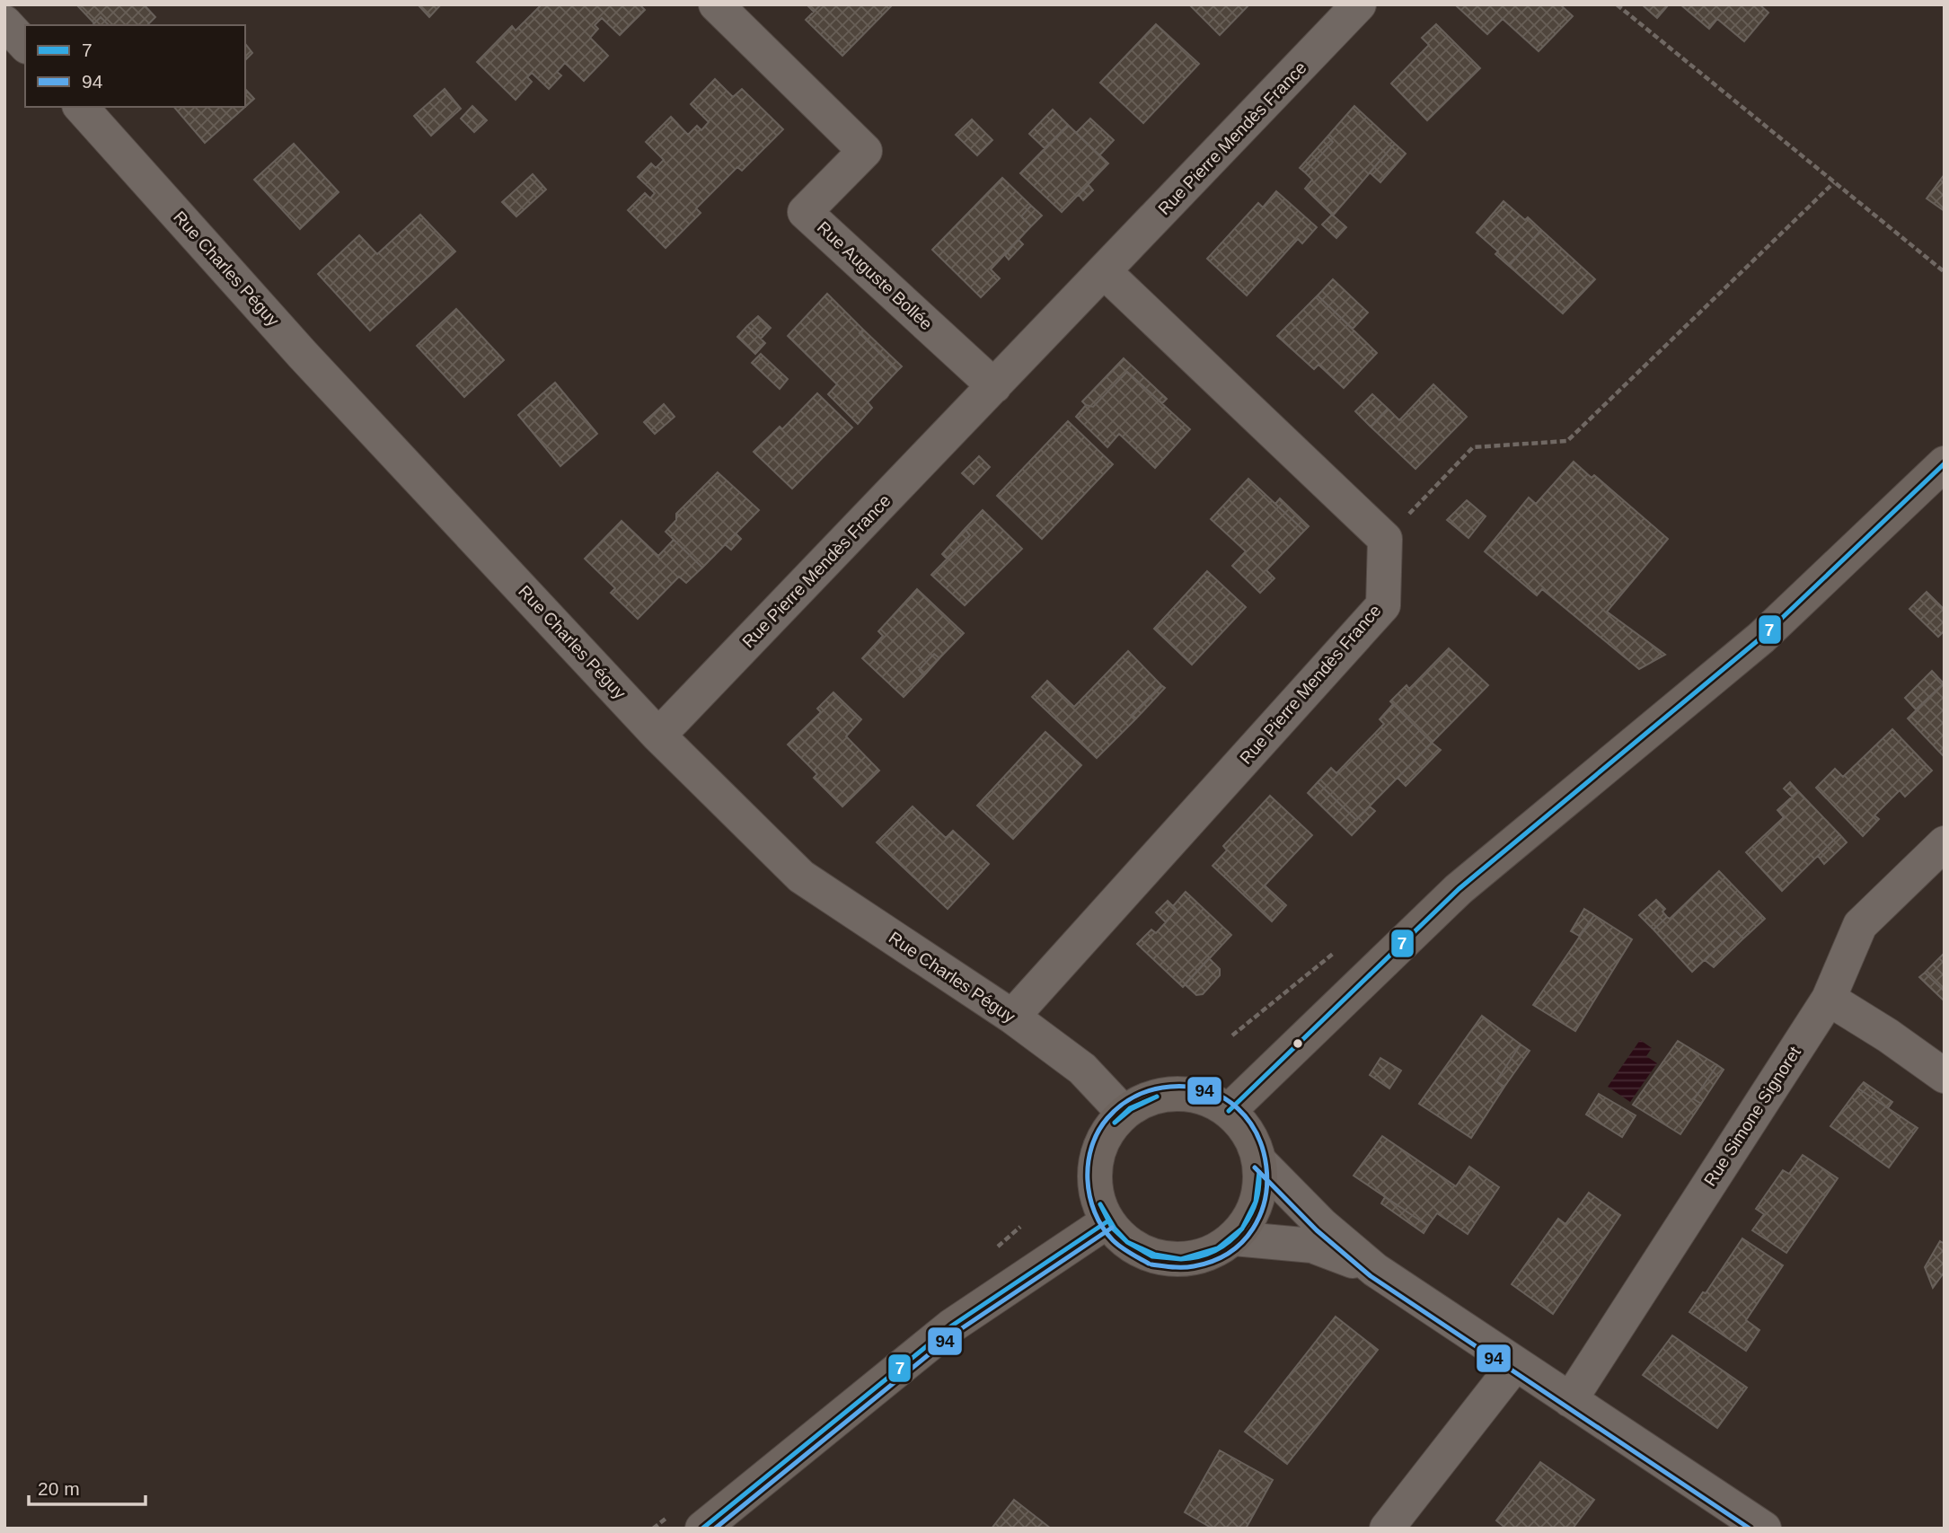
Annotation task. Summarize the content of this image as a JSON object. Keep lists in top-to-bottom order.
{
  "streets": {
    "street": [
      "Rue Pierre Mendès France",
      "Rue Charles Péguy",
      "Rue Auguste Bollée",
      "Rue Simone Signoret"
    ]
  },
  "crossings": [
    ["Rue Pierre Mendès France", "Rue Charles Péguy"],
    ["Rue Pierre Mendès France", "Rue Auguste Bollée"]
  ],
  "lines": ["transit line 7", "transit line 94"],
  "legend": ["7", "94"],
  "scale_bar": "20 m"
}
